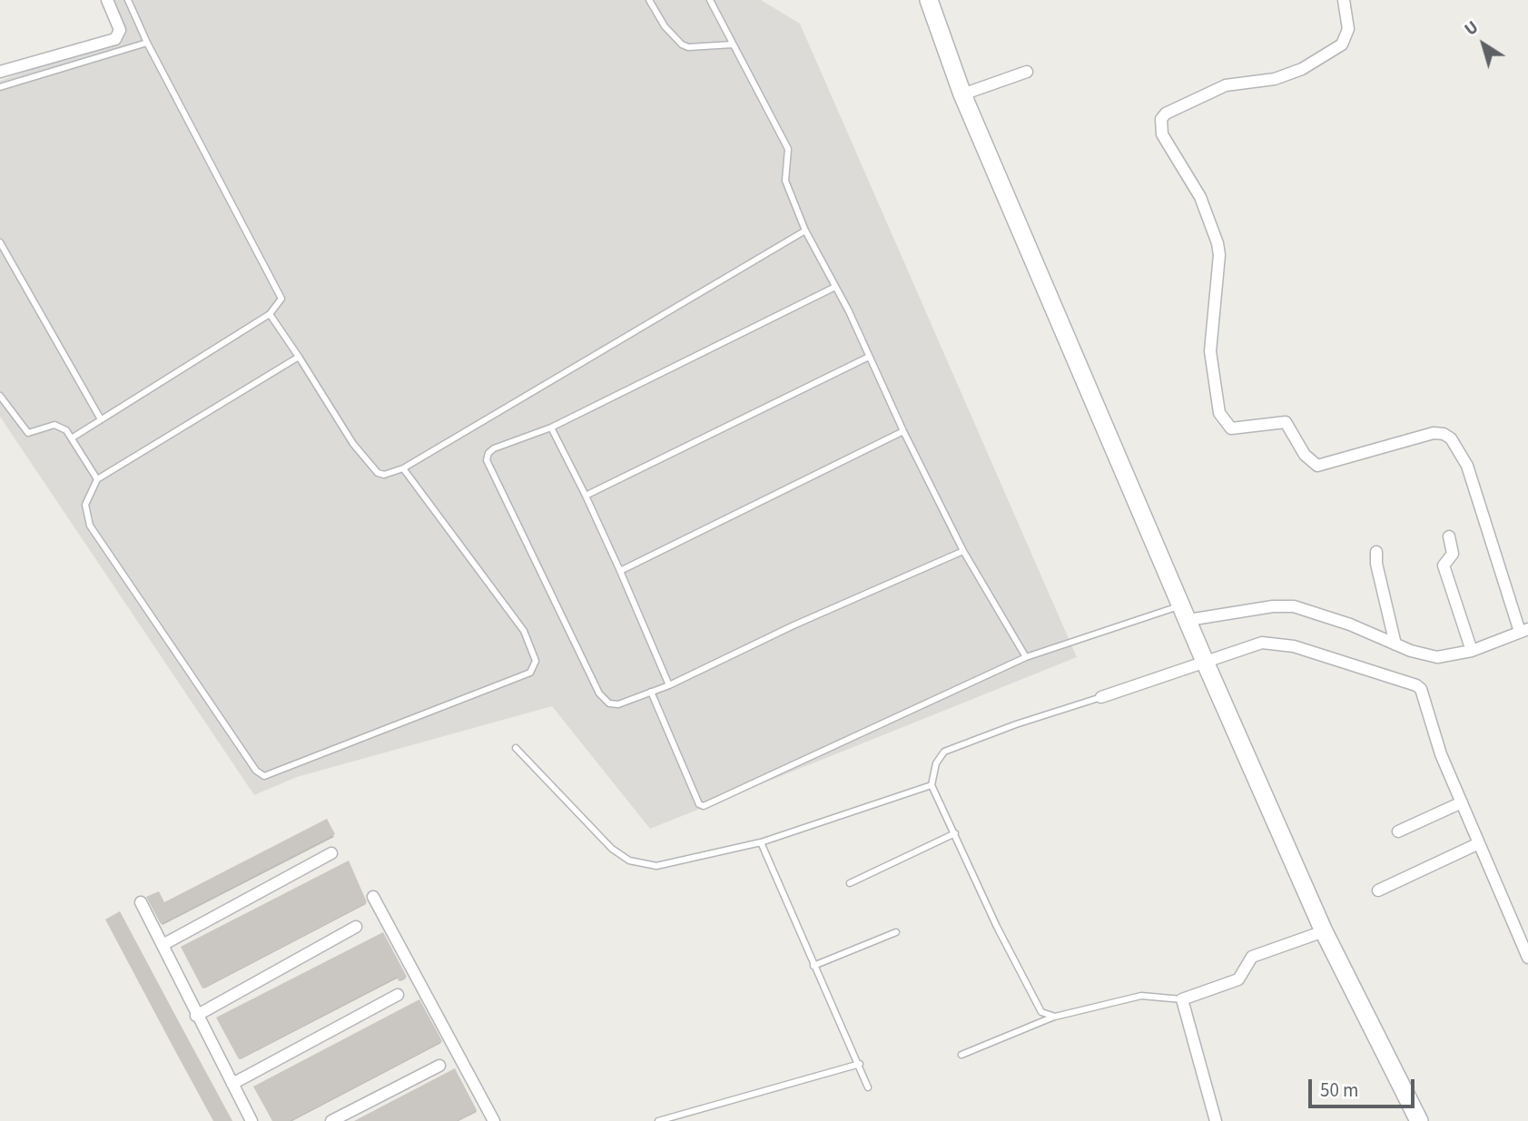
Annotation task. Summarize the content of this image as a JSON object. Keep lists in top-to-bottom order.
{
  "scale_bar": "50 m",
  "north": "top left"
}
